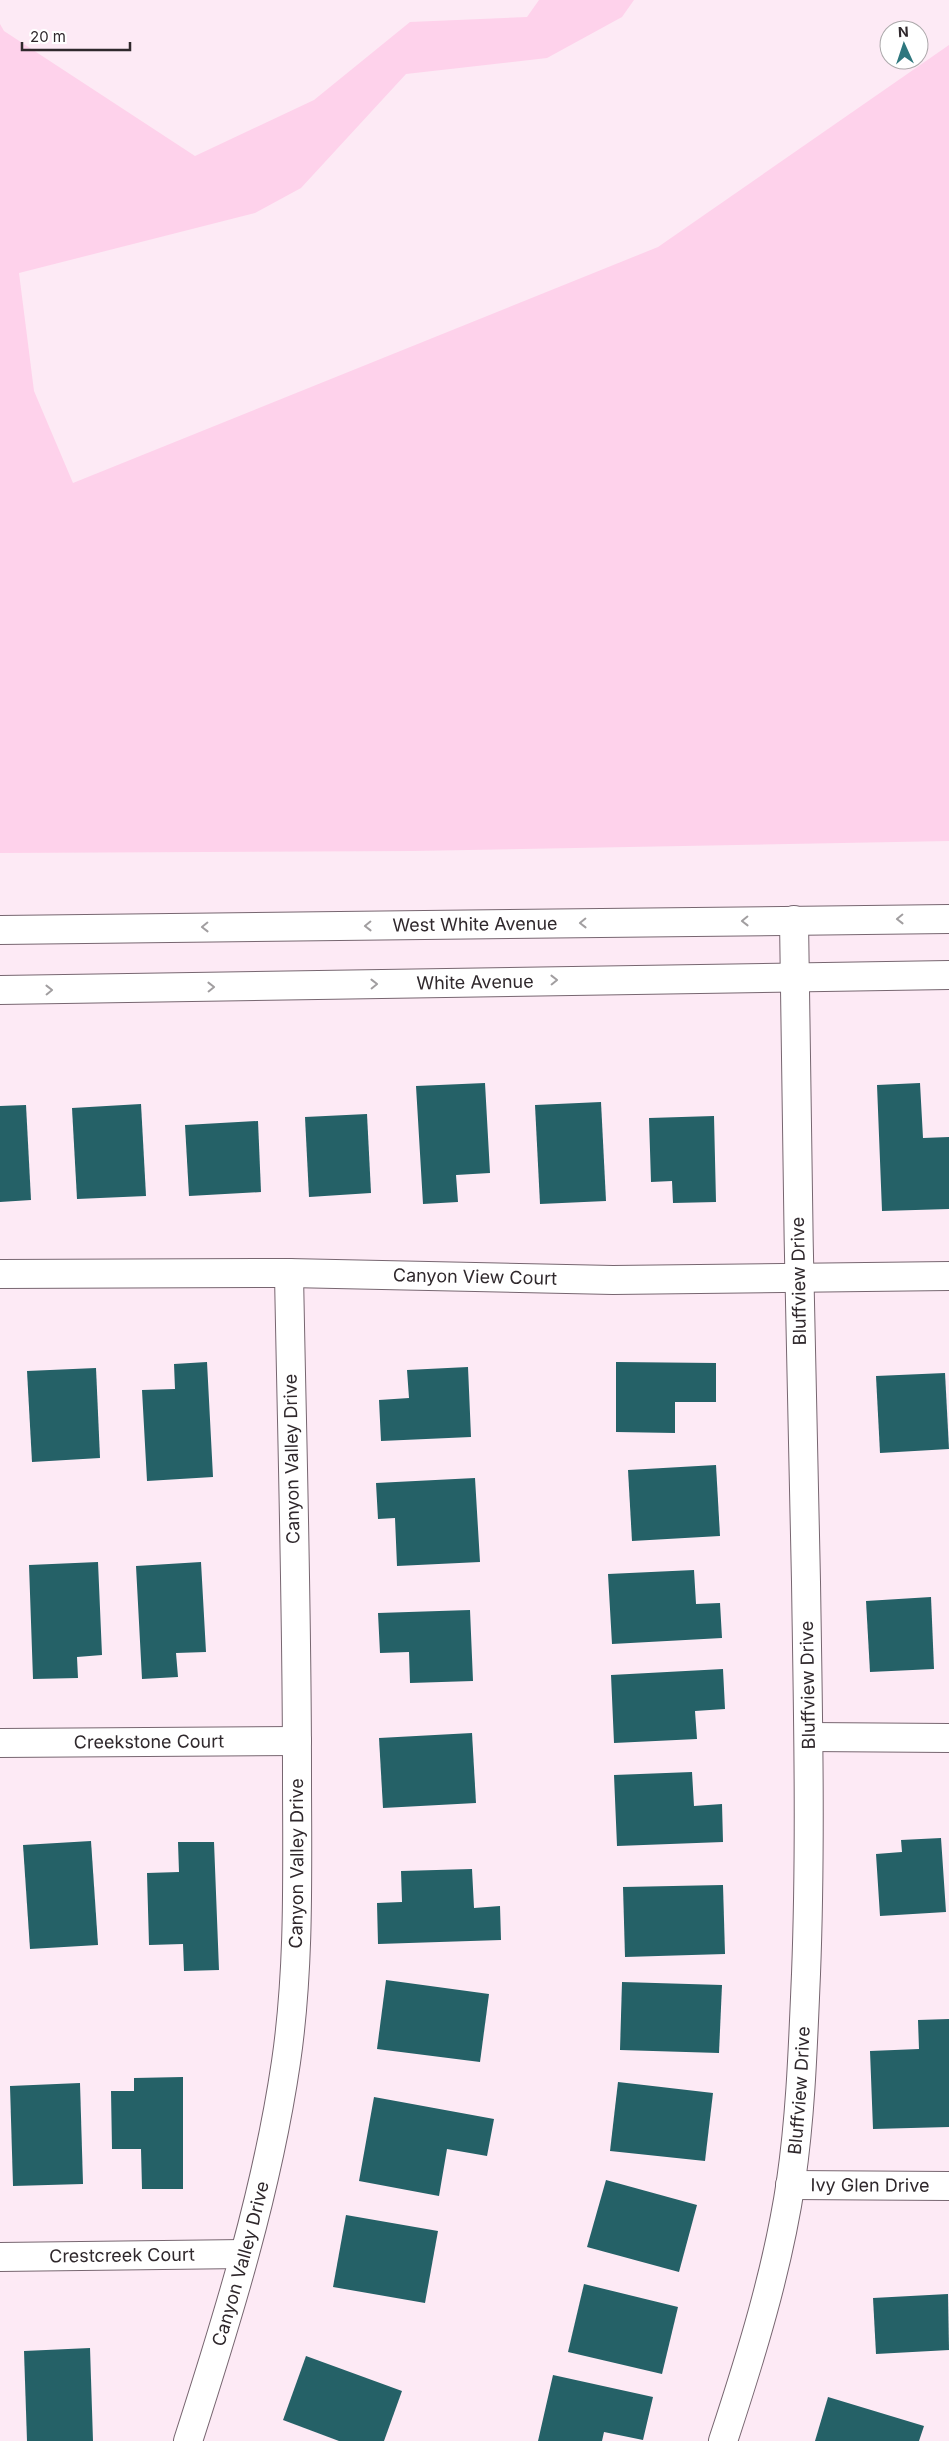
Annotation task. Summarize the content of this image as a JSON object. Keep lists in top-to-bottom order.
{
  "streets": {
    "street": [
      "West White Avenue",
      "White Avenue",
      "Canyon View Court",
      "Bluffview Drive",
      "Canyon Valley Drive",
      "Creekstone Court",
      "Ivy Glen Drive",
      "Crestcreek Court"
    ]
  },
  "crossings": [
    ["West White Avenue", "Bluffview Drive"],
    ["White Avenue", "Bluffview Drive"],
    ["Canyon View Court", "Bluffview Drive"],
    ["Canyon View Court", "Canyon Valley Drive"],
    ["Bluffview Drive", "Ivy Glen Drive"],
    ["Canyon Valley Drive", "Creekstone Court"],
    ["Canyon Valley Drive", "Crestcreek Court"]
  ],
  "one_way": ["West White Avenue", "White Avenue"],
  "scale_bar": "20 m",
  "north": "top"
}
